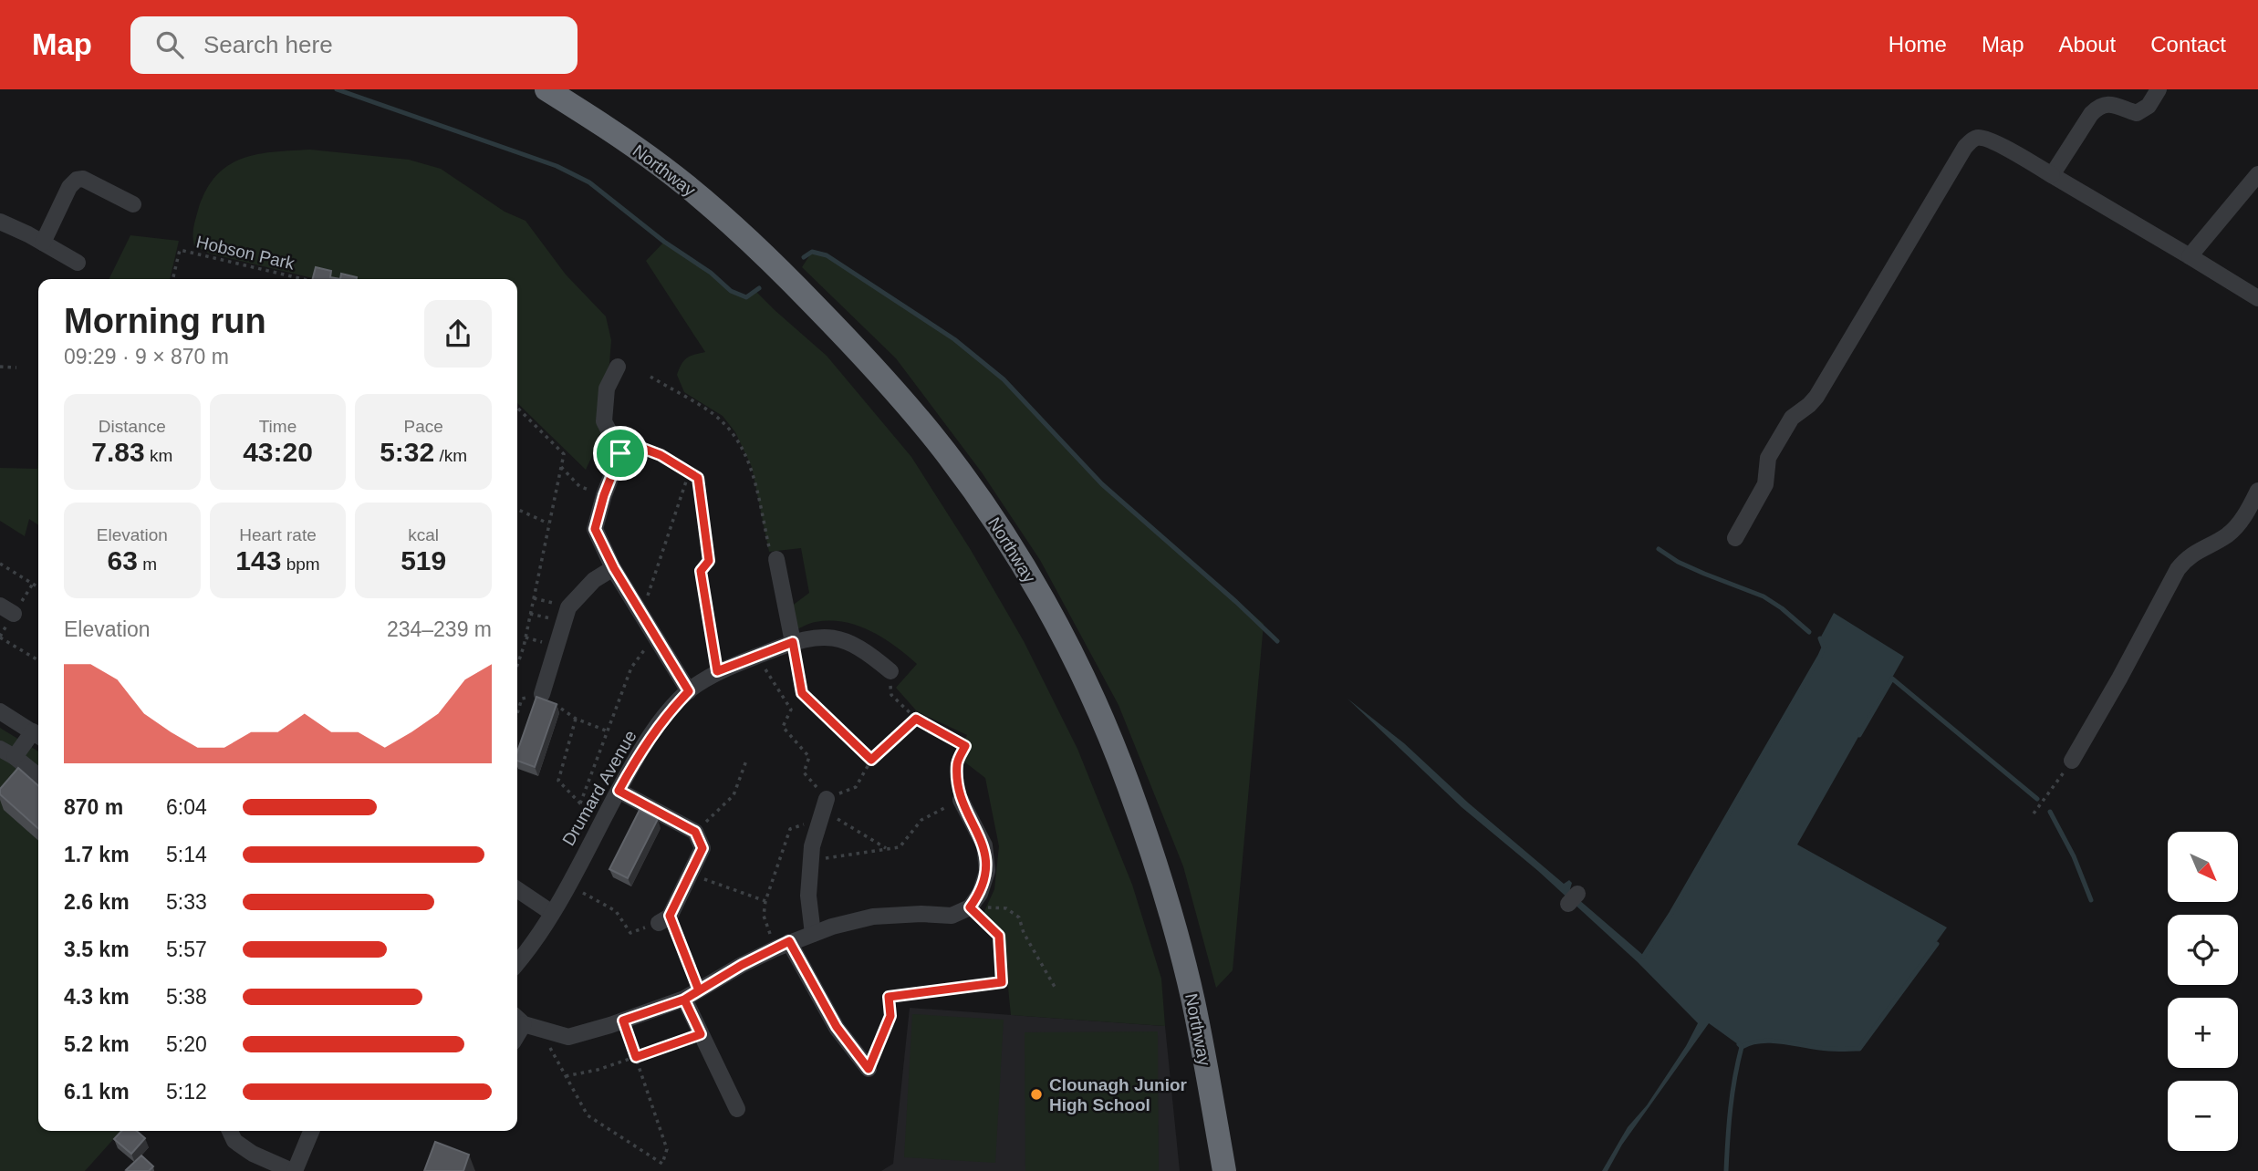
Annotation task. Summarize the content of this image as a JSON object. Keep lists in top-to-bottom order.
{
  "streets": {
    "highway": ["Northway"],
    "street": ["Drumard Avenue"],
    "path": ["Hobson Park"]
  },
  "places": ["Clounagh Junior High School"],
  "north": "bottom right",
  "page": {
    "header": "Map",
    "search": "Search here",
    "nav": [
      "Home",
      "Map",
      "About",
      "Contact"
    ],
    "heading": ["Morning run", "09:29 · 9 × 870 m"],
    "stats": [
      ["Distance", "7.83 km"],
      ["Time", "43:20"],
      ["Pace", "5:32 /km"],
      ["Elevation", "63 m"],
      ["Heart rate", "143 bpm"],
      ["kcal", "519"]
    ],
    "chart": ["Elevation", "234–239 m"],
    "list": [
      {
        "name": "870 m",
        "note": "6:04"
      },
      {
        "name": "1.7 km",
        "note": "5:14"
      },
      {
        "name": "2.6 km",
        "note": "5:33"
      },
      {
        "name": "3.5 km",
        "note": "5:57"
      },
      {
        "name": "4.3 km",
        "note": "5:38"
      },
      {
        "name": "5.2 km",
        "note": "5:20"
      },
      {
        "name": "6.1 km",
        "note": "5:12"
      }
    ],
    "map_buttons": ["+", "−"]
  }
}
